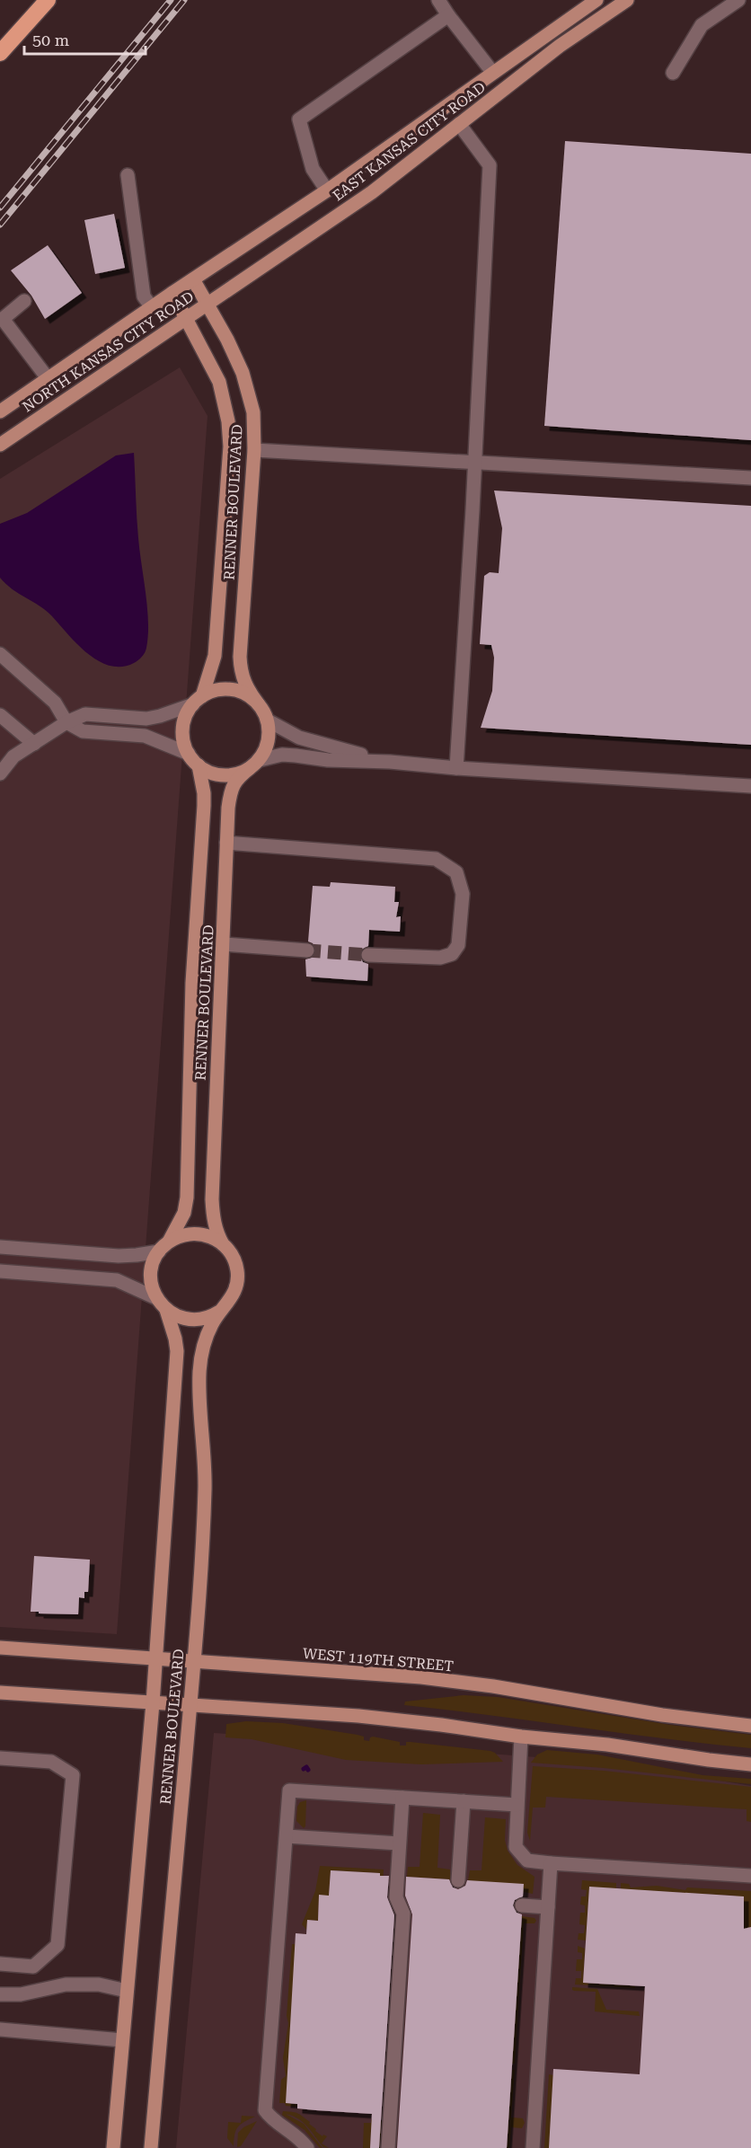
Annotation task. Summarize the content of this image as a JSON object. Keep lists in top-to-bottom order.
{
  "streets": {
    "main road": [
      "EAST KANSAS CITY ROAD",
      "NORTH KANSAS CITY ROAD",
      "RENNER BOULEVARD",
      "WEST 119TH STREET"
    ]
  },
  "crossings": [
    ["EAST KANSAS CITY ROAD", "NORTH KANSAS CITY ROAD"],
    ["EAST KANSAS CITY ROAD", "RENNER BOULEVARD"],
    ["NORTH KANSAS CITY ROAD", "RENNER BOULEVARD"],
    ["RENNER BOULEVARD", "WEST 119TH STREET"]
  ],
  "scale_bar": "50 m"
}
